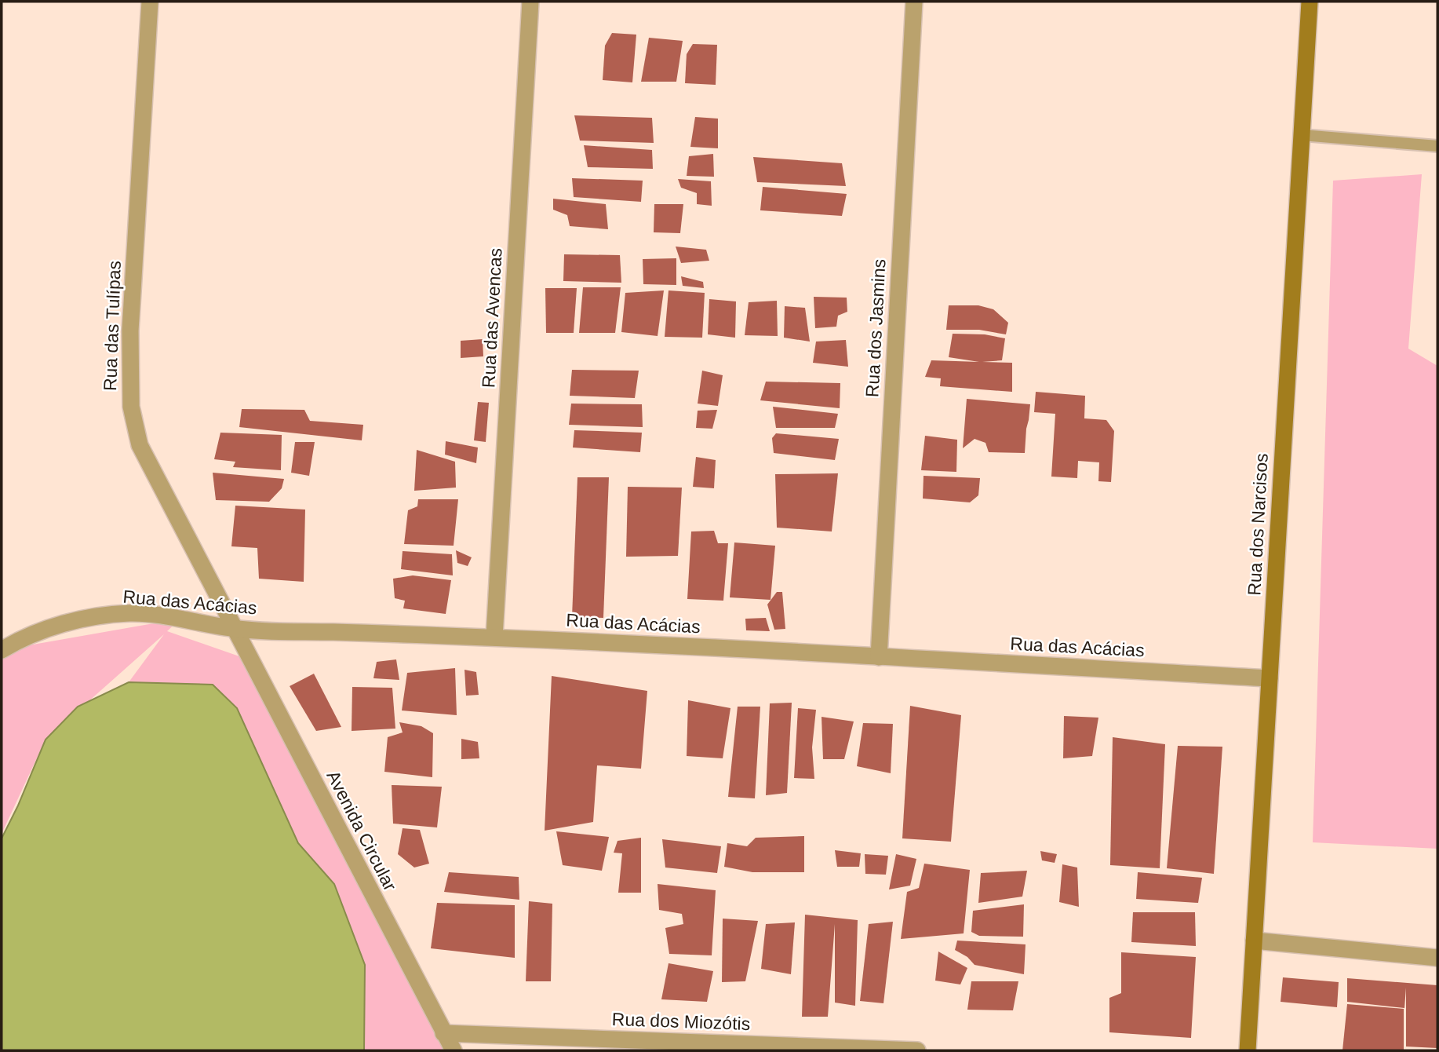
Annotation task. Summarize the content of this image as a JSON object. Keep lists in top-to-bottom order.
{
  "streets": {
    "street": [
      "Rua das Avencas",
      "Rua das Tulípas",
      "Rua dos Jasmins",
      "Rua dos Narcisos",
      "Rua das Acácias",
      "Avenida Circular",
      "Rua dos Miozótis"
    ]
  },
  "crossings": [
    ["Rua das Avencas", "Rua das Acácias"],
    ["Rua das Tulípas", "Rua das Acácias"],
    ["Rua das Tulípas", "Avenida Circular"],
    ["Rua dos Jasmins", "Rua das Acácias"],
    ["Rua dos Narcisos", "Rua das Acácias"],
    ["Rua das Acácias", "Avenida Circular"],
    ["Avenida Circular", "Rua dos Miozótis"]
  ]
}
